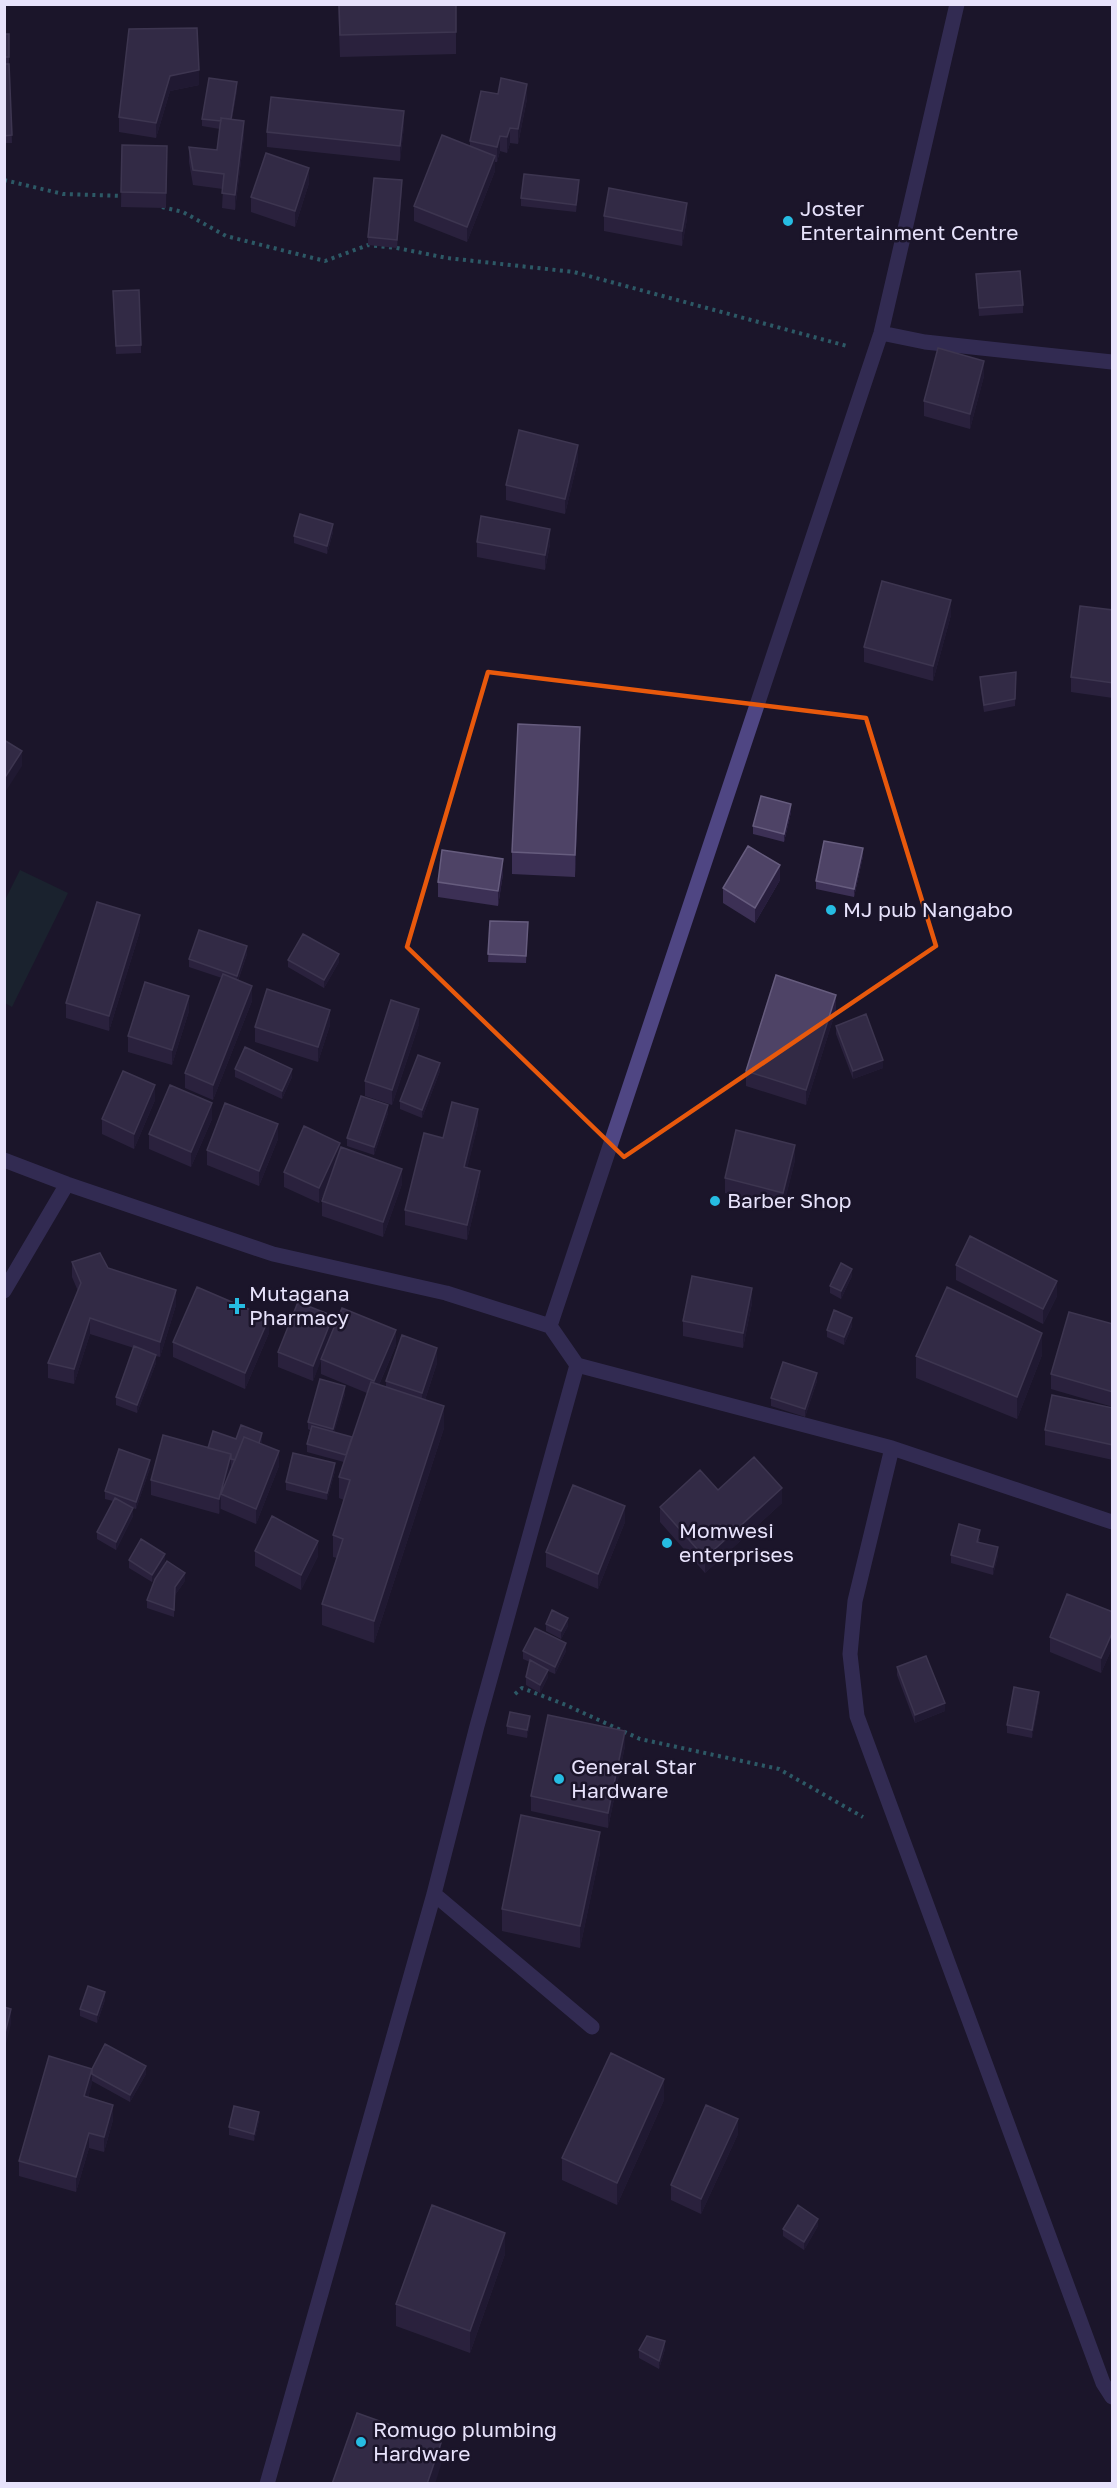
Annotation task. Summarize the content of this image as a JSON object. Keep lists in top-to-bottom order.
{
  "places": {
    "other": [
      "Joster Entertainment Centre",
      "MJ pub Nangabo",
      "Barber Shop",
      "Momwesi enterprises",
      "General Star Hardware",
      "Romugo plumbing Hardware"
    ],
    "health": ["Mutagana Pharmacy"]
  }
}
